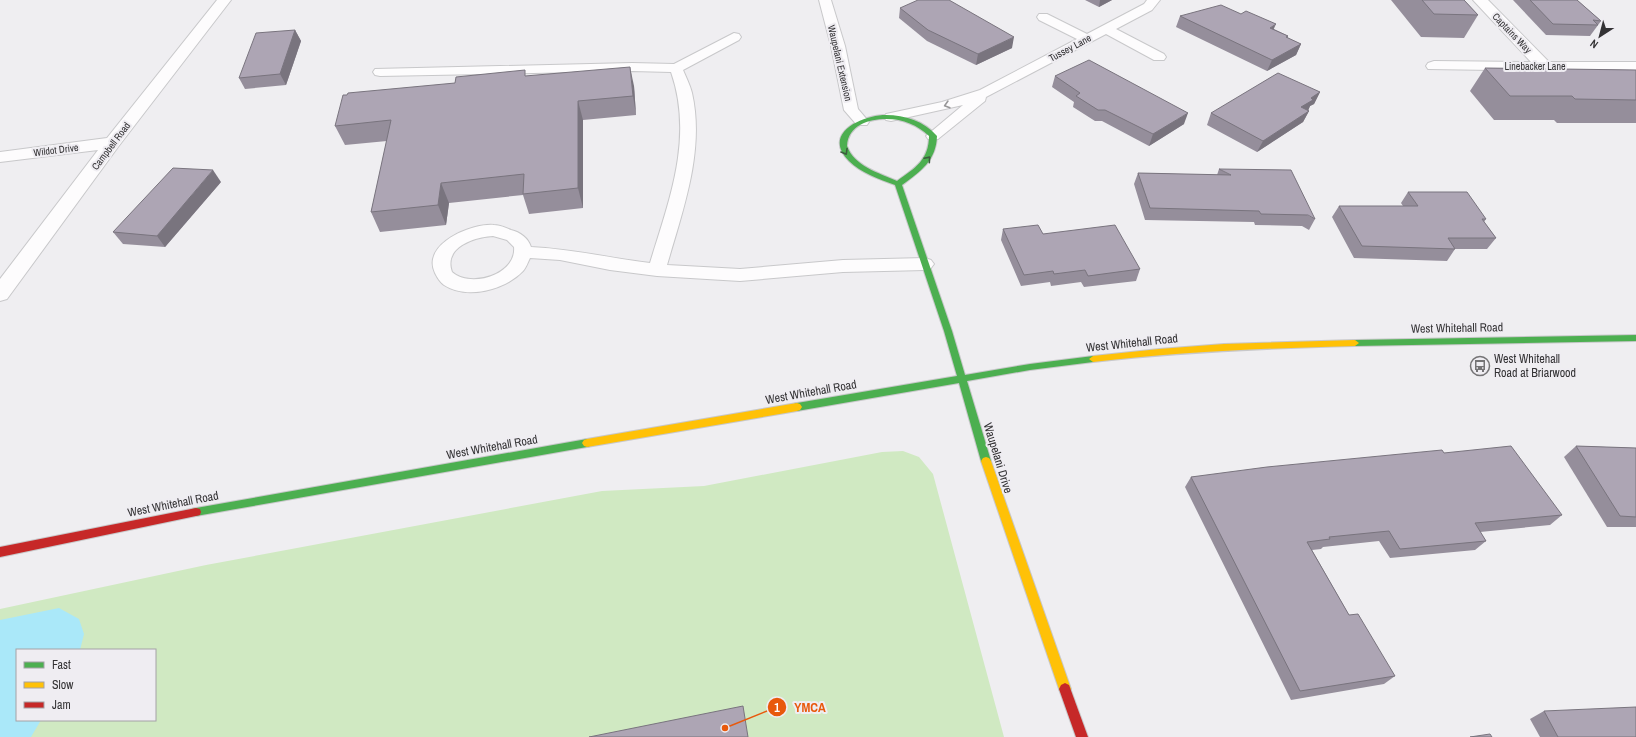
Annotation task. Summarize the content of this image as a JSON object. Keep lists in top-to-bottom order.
{
  "streets": {
    "main road": ["West Whitehall Road", "Waupelani Drive"],
    "street": [
      "Captains Way",
      "Linebacker Lane",
      "Campbell Road",
      "Wildot Drive"
    ],
    "lane": ["Tussey Lane", "Waupelani Extension"]
  },
  "crossings": [
    ["Captains Way", "Linebacker Lane"],
    ["Tussey Lane", "Waupelani Extension"],
    ["Tussey Lane", "Waupelani Drive"],
    ["Waupelani Extension", "Waupelani Drive"],
    ["Campbell Road", "Wildot Drive"],
    ["West Whitehall Road", "Waupelani Drive"]
  ],
  "places": {
    "bus stop": ["West Whitehall Road at Briarwood"],
    "other": ["YMCA"]
  },
  "legend": ["Fast", "Slow", "Jam"],
  "north": "bottom left"
}
